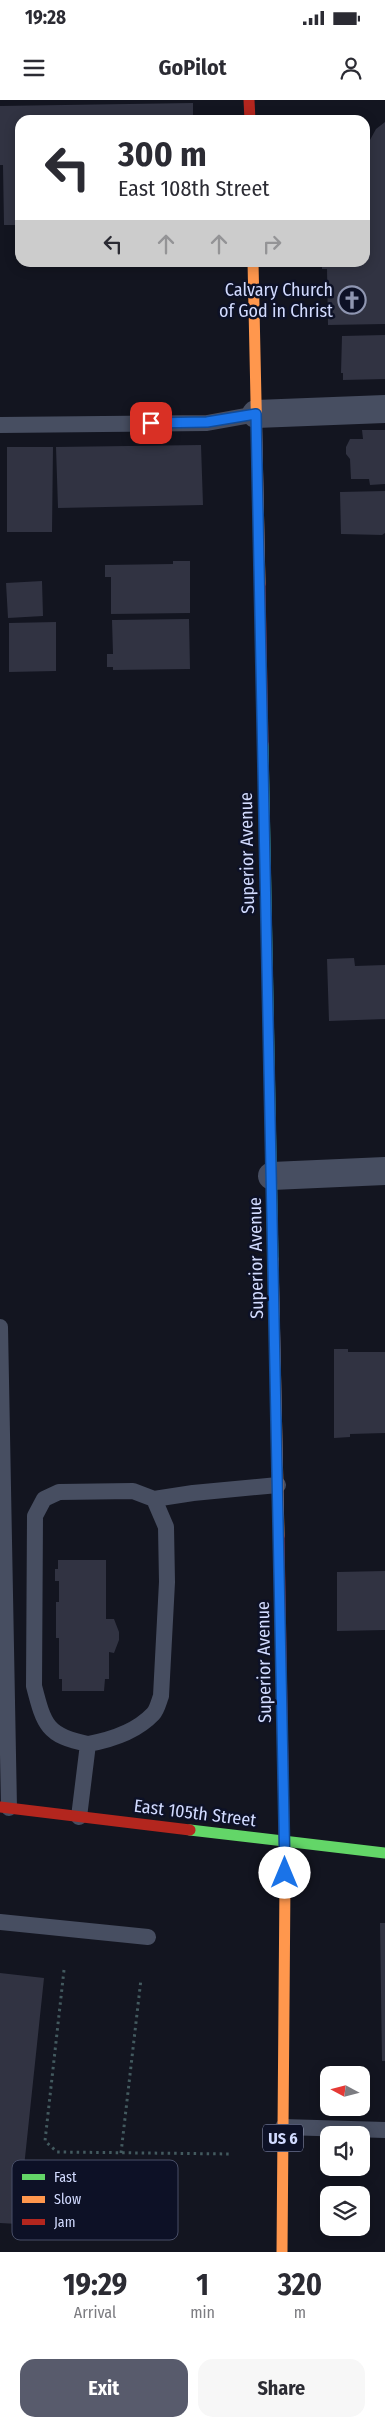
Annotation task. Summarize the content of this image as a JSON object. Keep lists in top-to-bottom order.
{
  "streets": {
    "main road": ["Superior Avenue", "East 105th Street", "US 6"]
  },
  "crossings": [
    ["Superior Avenue", "East 105th Street"]
  ],
  "places": {
    "church": ["Calvary Church of God in Christ"]
  },
  "legend": ["Fast", "Slow", "Jam"],
  "north": "left",
  "page": {
    "status": "19:28",
    "header": "GoPilot",
    "turn": ["300 m", "East 108th Street"],
    "eta": [
      "19:29",
      "Arrival",
      "1",
      "min",
      "320",
      "m"
    ],
    "buttons": ["Exit", "Share"]
  }
}
